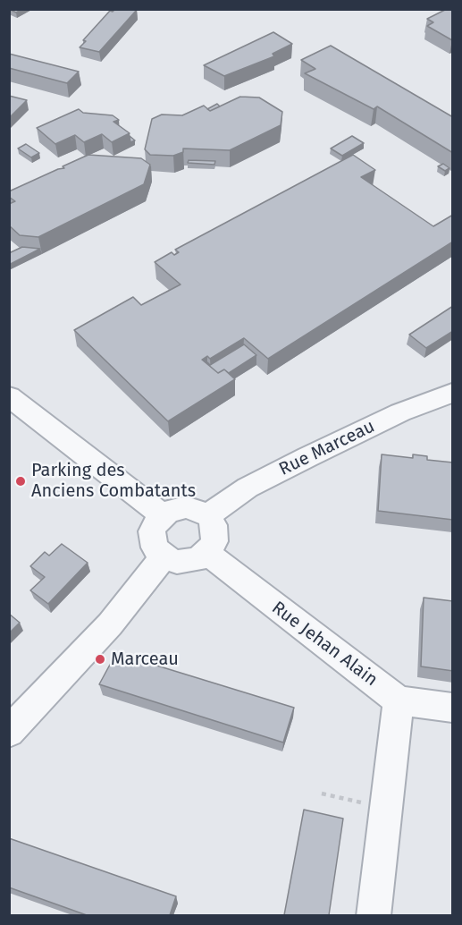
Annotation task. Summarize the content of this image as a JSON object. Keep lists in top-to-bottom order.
{
  "streets": {
    "street": ["Rue Marceau", "Rue Jehan Alain"]
  },
  "crossings": [
    ["Rue Marceau", "Rue Jehan Alain"]
  ],
  "places": ["Parking des Anciens Combatants", "Marceau"]
}
